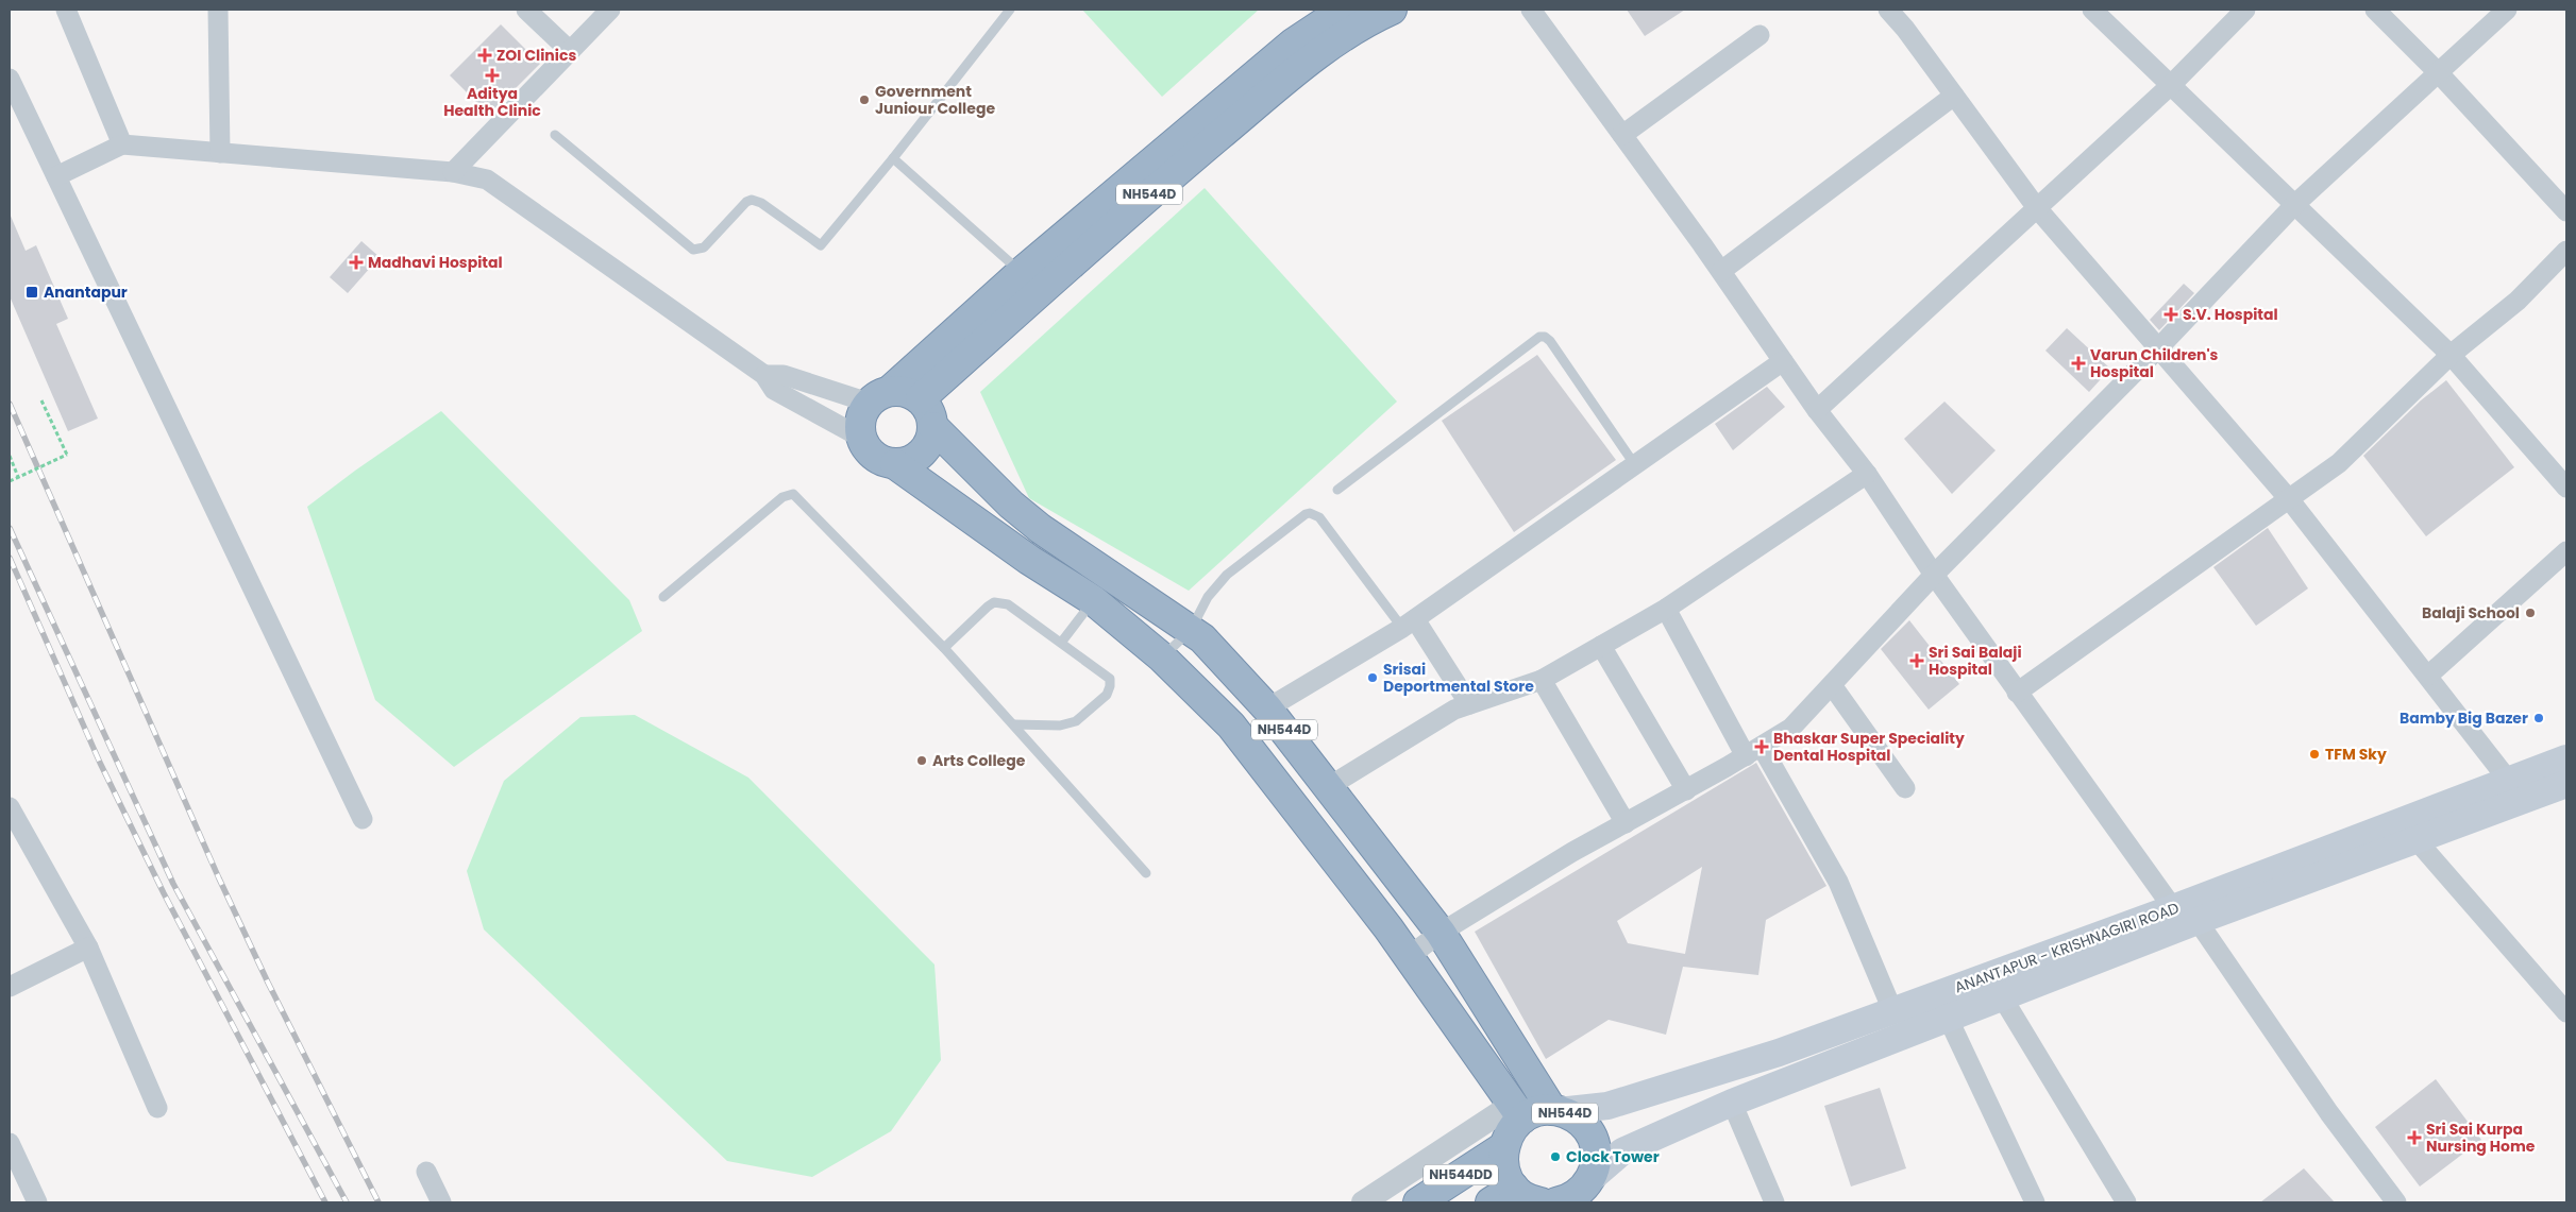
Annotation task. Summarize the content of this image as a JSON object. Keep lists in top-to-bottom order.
{
  "streets": {
    "highway": ["NH544D", "ANANTAPUR - KRISHNAGIRI ROAD", "NH544DD"]
  },
  "crossings": [
    ["NH544D", "ANANTAPUR - KRISHNAGIRI ROAD"],
    ["NH544D", "NH544DD"]
  ],
  "places": {
    "health": [
      "ZOI Clinics",
      "Aditya Health Clinic",
      "Madhavi Hospital",
      "S.V. Hospital",
      "Varun Children's Hospital",
      "Sri Sai Balaji Hospital",
      "Bhaskar Super Speciality Dental Hospital",
      "Sri Sai Kurpa Nursing Home"
    ],
    "other": [
      "Government Juniour College",
      "Balaji School",
      "Srisai Deportmental Store",
      "Bamby Big Bazer",
      "TFM Sky",
      "Arts College",
      "Clock Tower"
    ],
    "transit": ["Anantapur"]
  }
}
